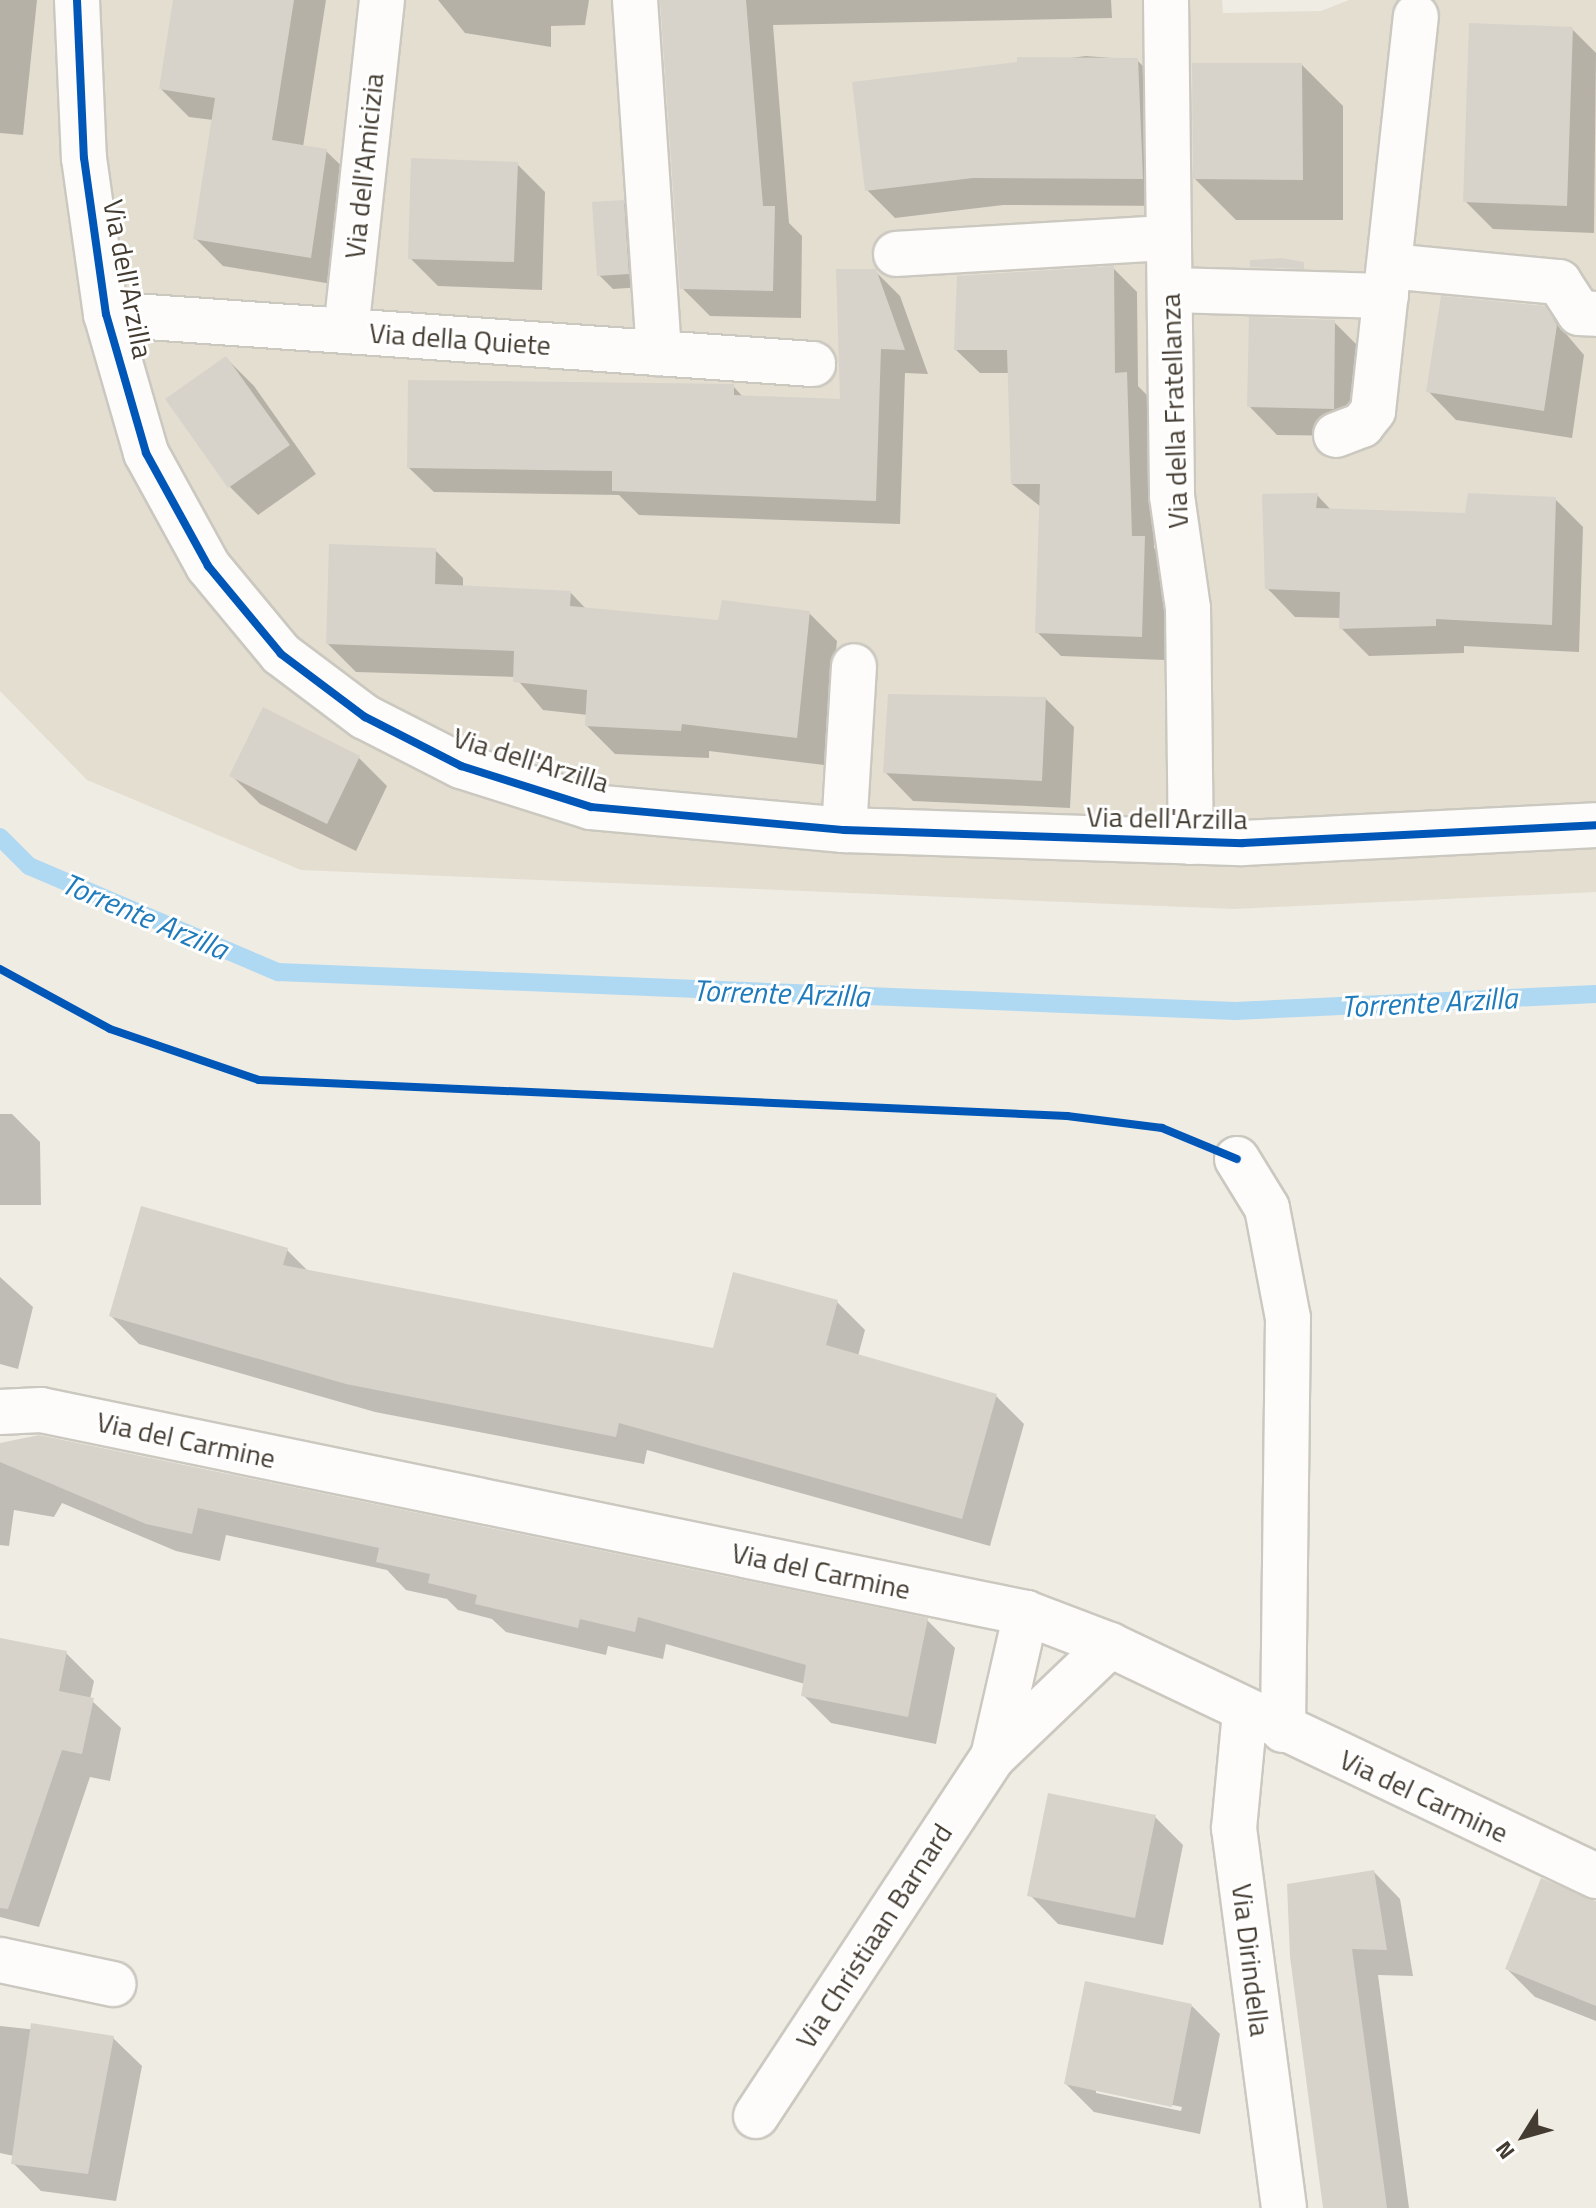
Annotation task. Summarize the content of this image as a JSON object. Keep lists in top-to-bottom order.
{
  "streets": {
    "street": [
      "Via dell'Amicizia",
      "Via dell'Arzilla",
      "Via della Quiete",
      "Via della Fratellanza",
      "Via del Carmine",
      "Via Christiaan Barnard",
      "Via Dirindella"
    ]
  },
  "crossings": [
    ["Via dell'Amicizia", "Via della Quiete"],
    ["Via dell'Arzilla", "Via della Quiete"],
    ["Via dell'Arzilla", "Via della Fratellanza"],
    ["Via del Carmine", "Via Christiaan Barnard"],
    ["Via del Carmine", "Via Dirindella"]
  ],
  "water": ["Torrente Arzilla"],
  "north": "bottom left"
}
